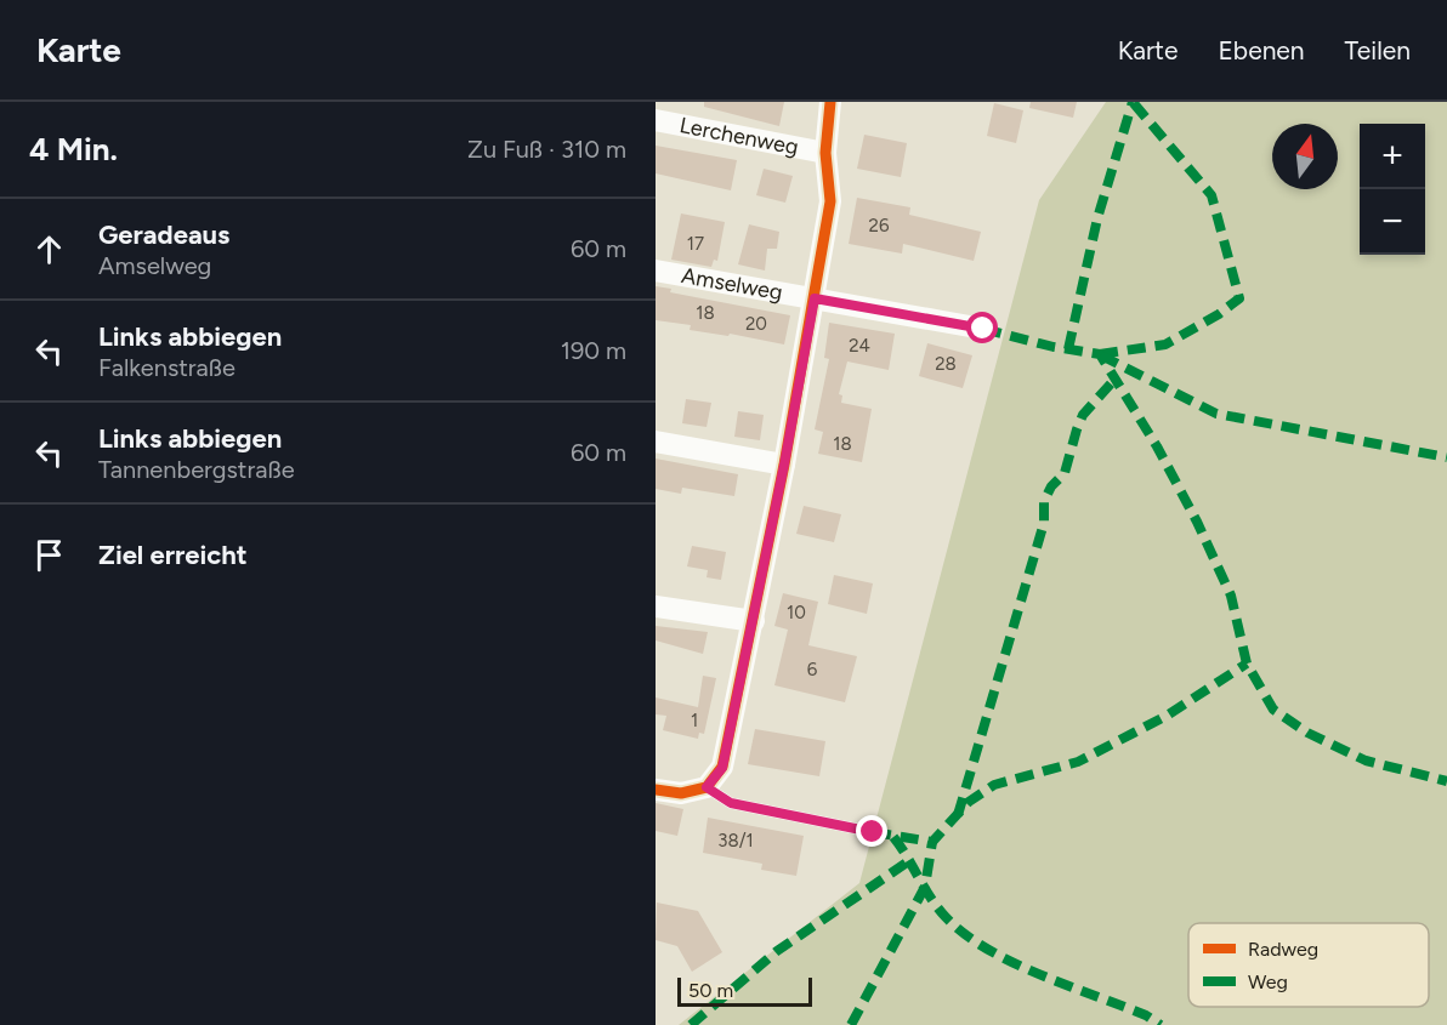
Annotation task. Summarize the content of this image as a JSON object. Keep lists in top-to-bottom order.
{
  "streets": {
    "street": ["Lerchenweg", "Amselweg"]
  },
  "house_numbers": [
    "26",
    "17",
    "18",
    "20",
    "24",
    "28",
    "18",
    "10",
    "6",
    "1",
    "38/1"
  ],
  "legend": ["Radweg", "Weg"],
  "scale_bar": "50 m",
  "north": "top",
  "page": {
    "header": "Karte",
    "nav": ["Karte", "Ebenen", "Teilen"],
    "heading": ["4 Min.", "Zu Fuß · 310 m"],
    "map_buttons": ["+", "−"],
    "list": [
      ["Geradeaus", "Amselweg", "60 m"],
      ["Links abbiegen", "Falkenstraße", "190 m"],
      ["Links abbiegen", "Tannenbergstraße", "60 m"],
      "Ziel erreicht"
    ],
    "scale": "50 m"
  }
}
